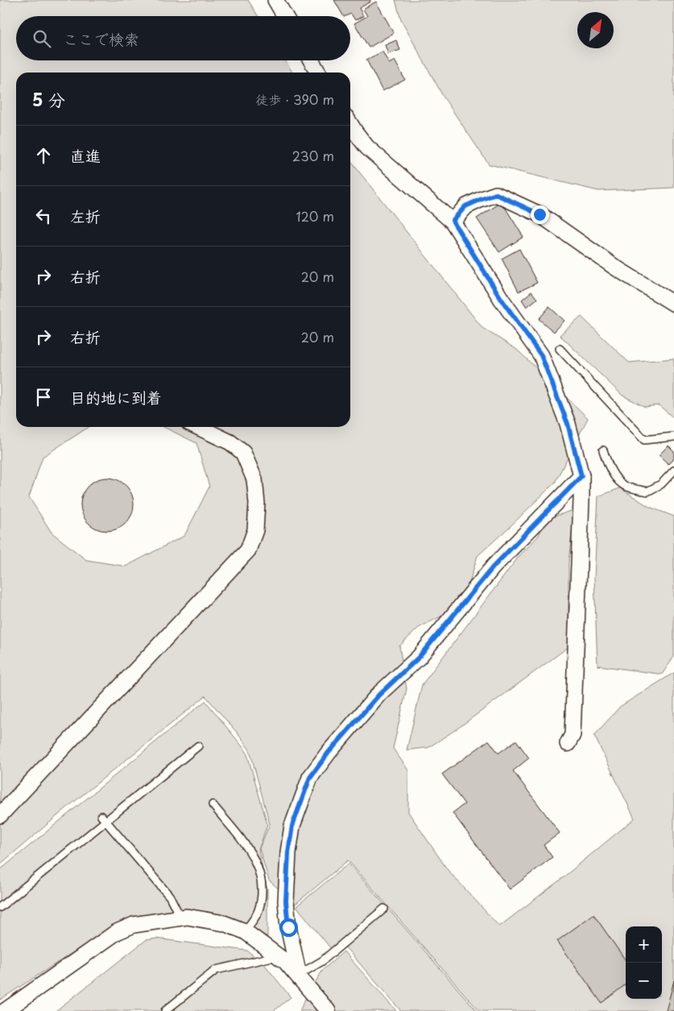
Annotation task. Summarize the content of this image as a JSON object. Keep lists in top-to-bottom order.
{
  "north": "top right",
  "page": {
    "search": "ここで検索",
    "heading": ["5 分", "徒歩 · 390 m"],
    "list": [
      ["直進", "230 m"],
      ["左折", "120 m"],
      ["右折", "20 m"],
      ["右折", "20 m"],
      "目的地に到着"
    ],
    "map_buttons": ["+", "−"]
  }
}
